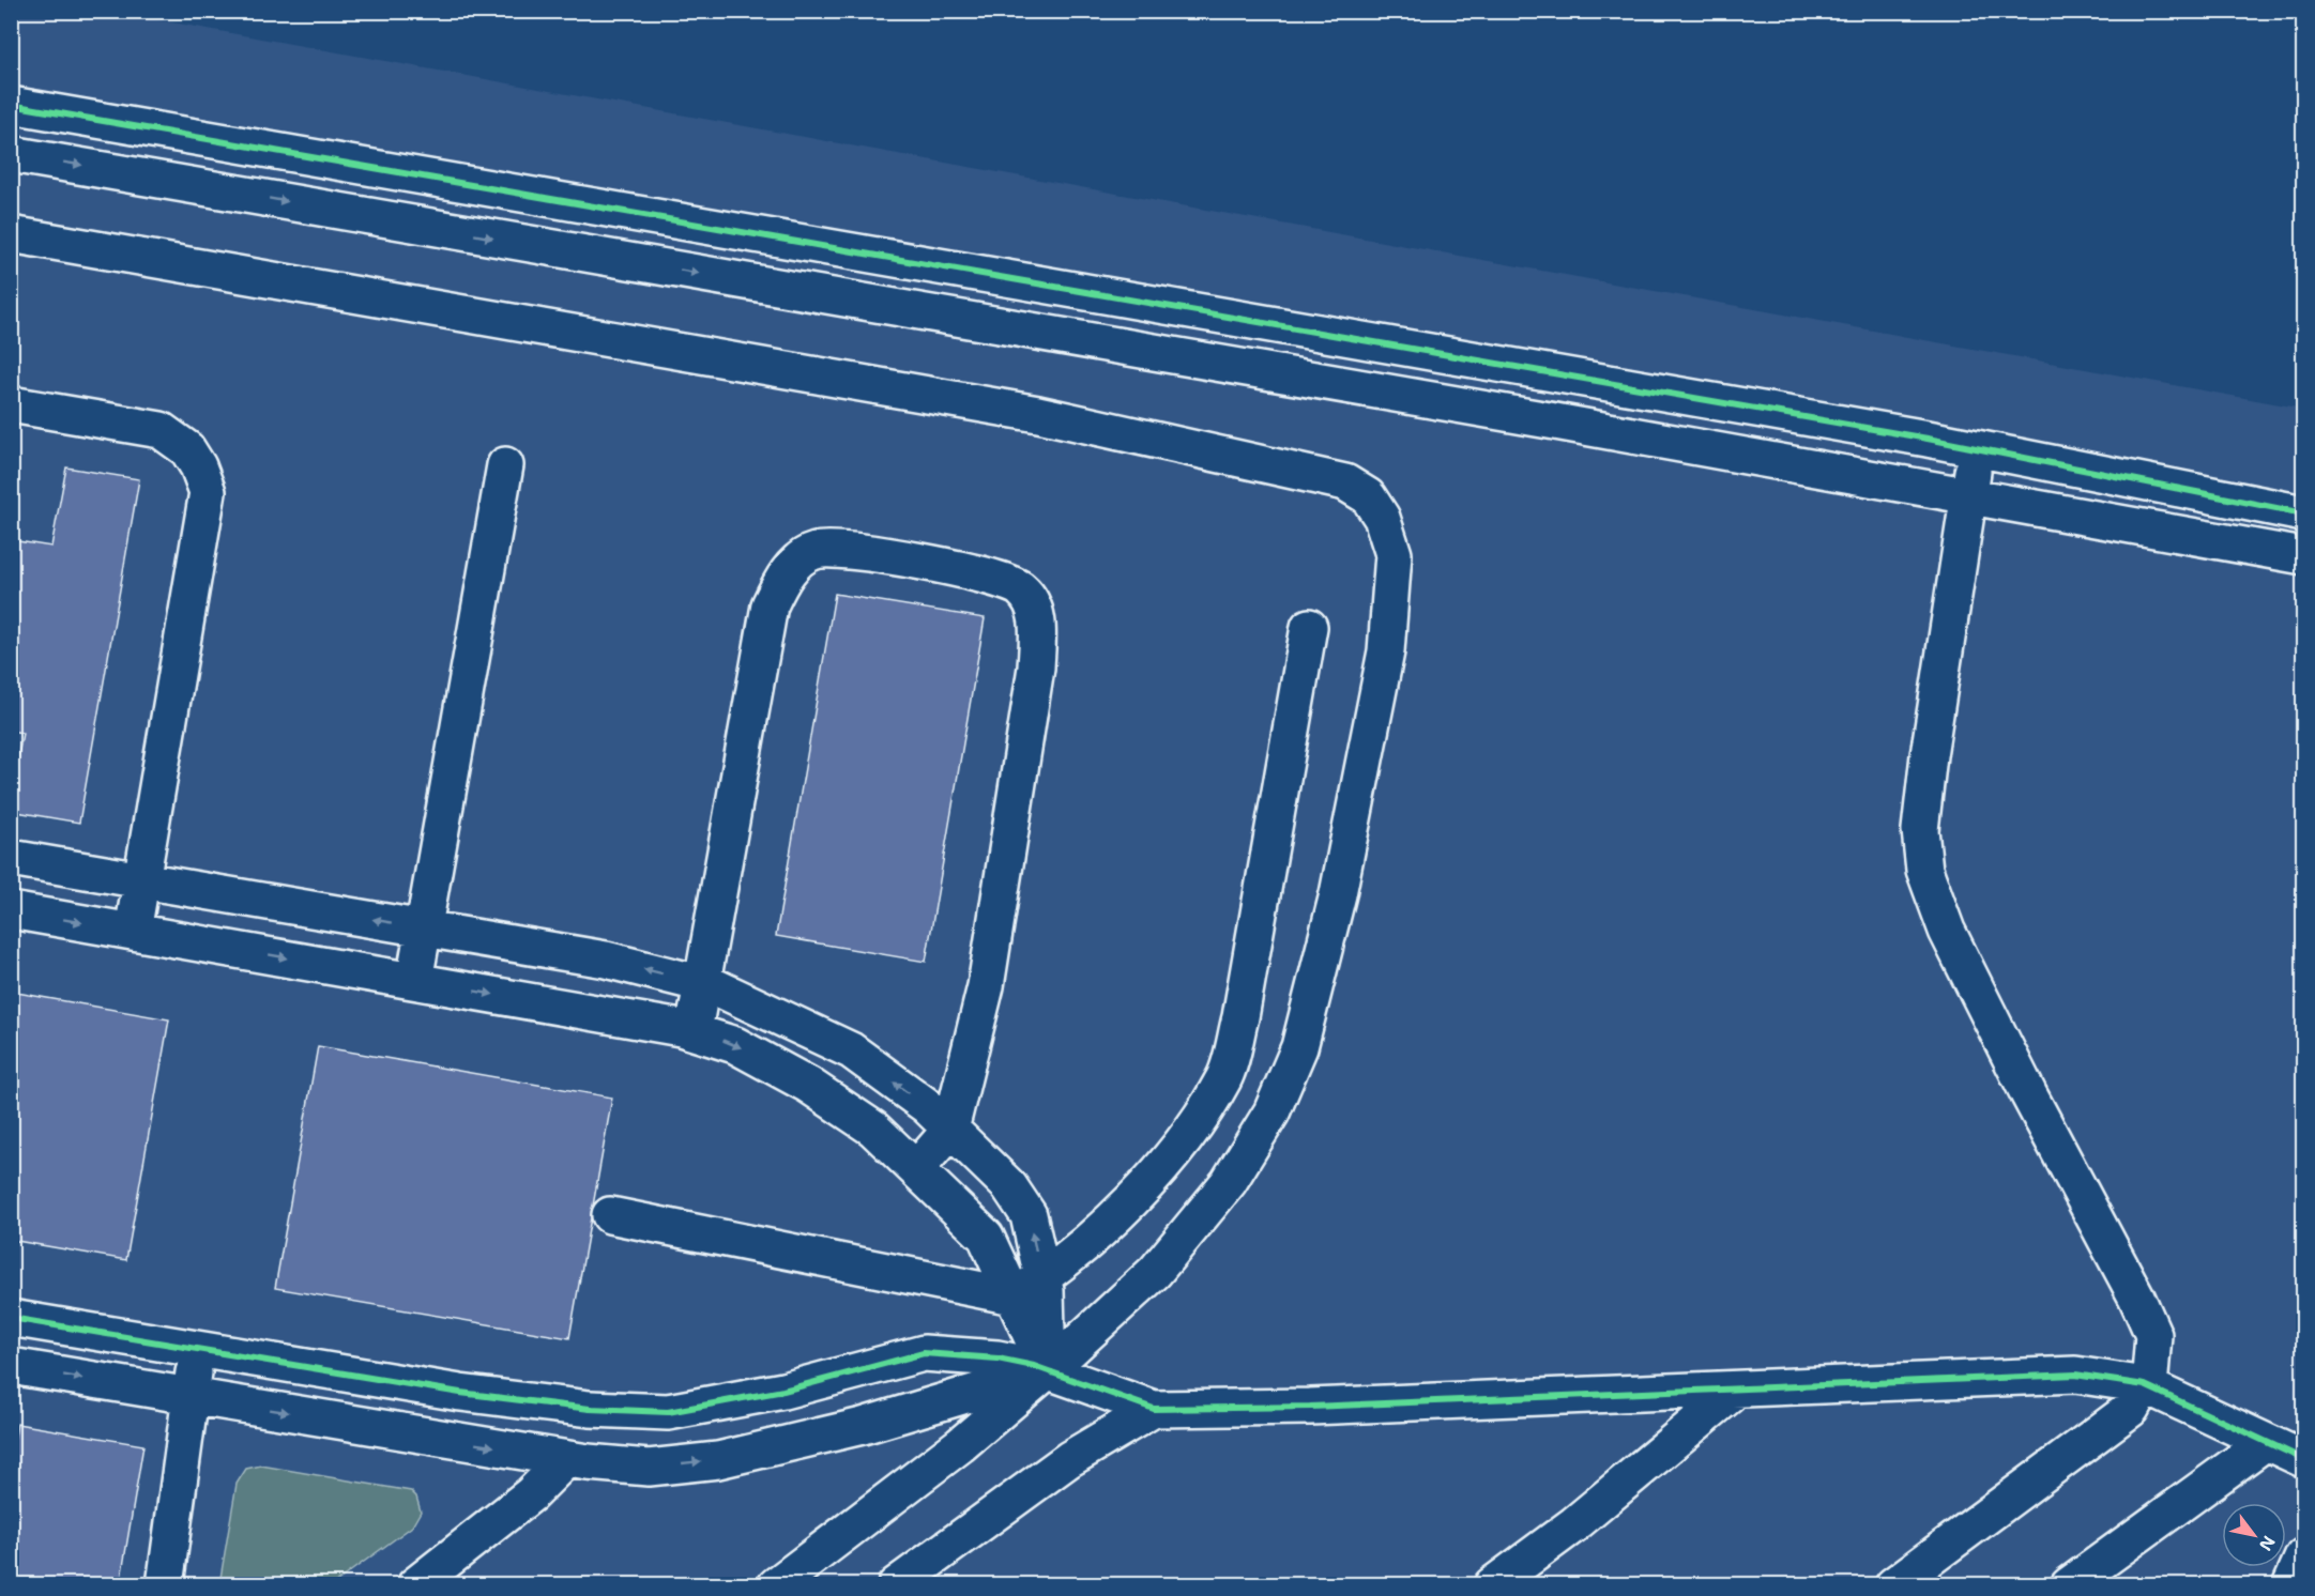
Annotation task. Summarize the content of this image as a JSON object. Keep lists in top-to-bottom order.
{
  "north": "bottom right"
}
